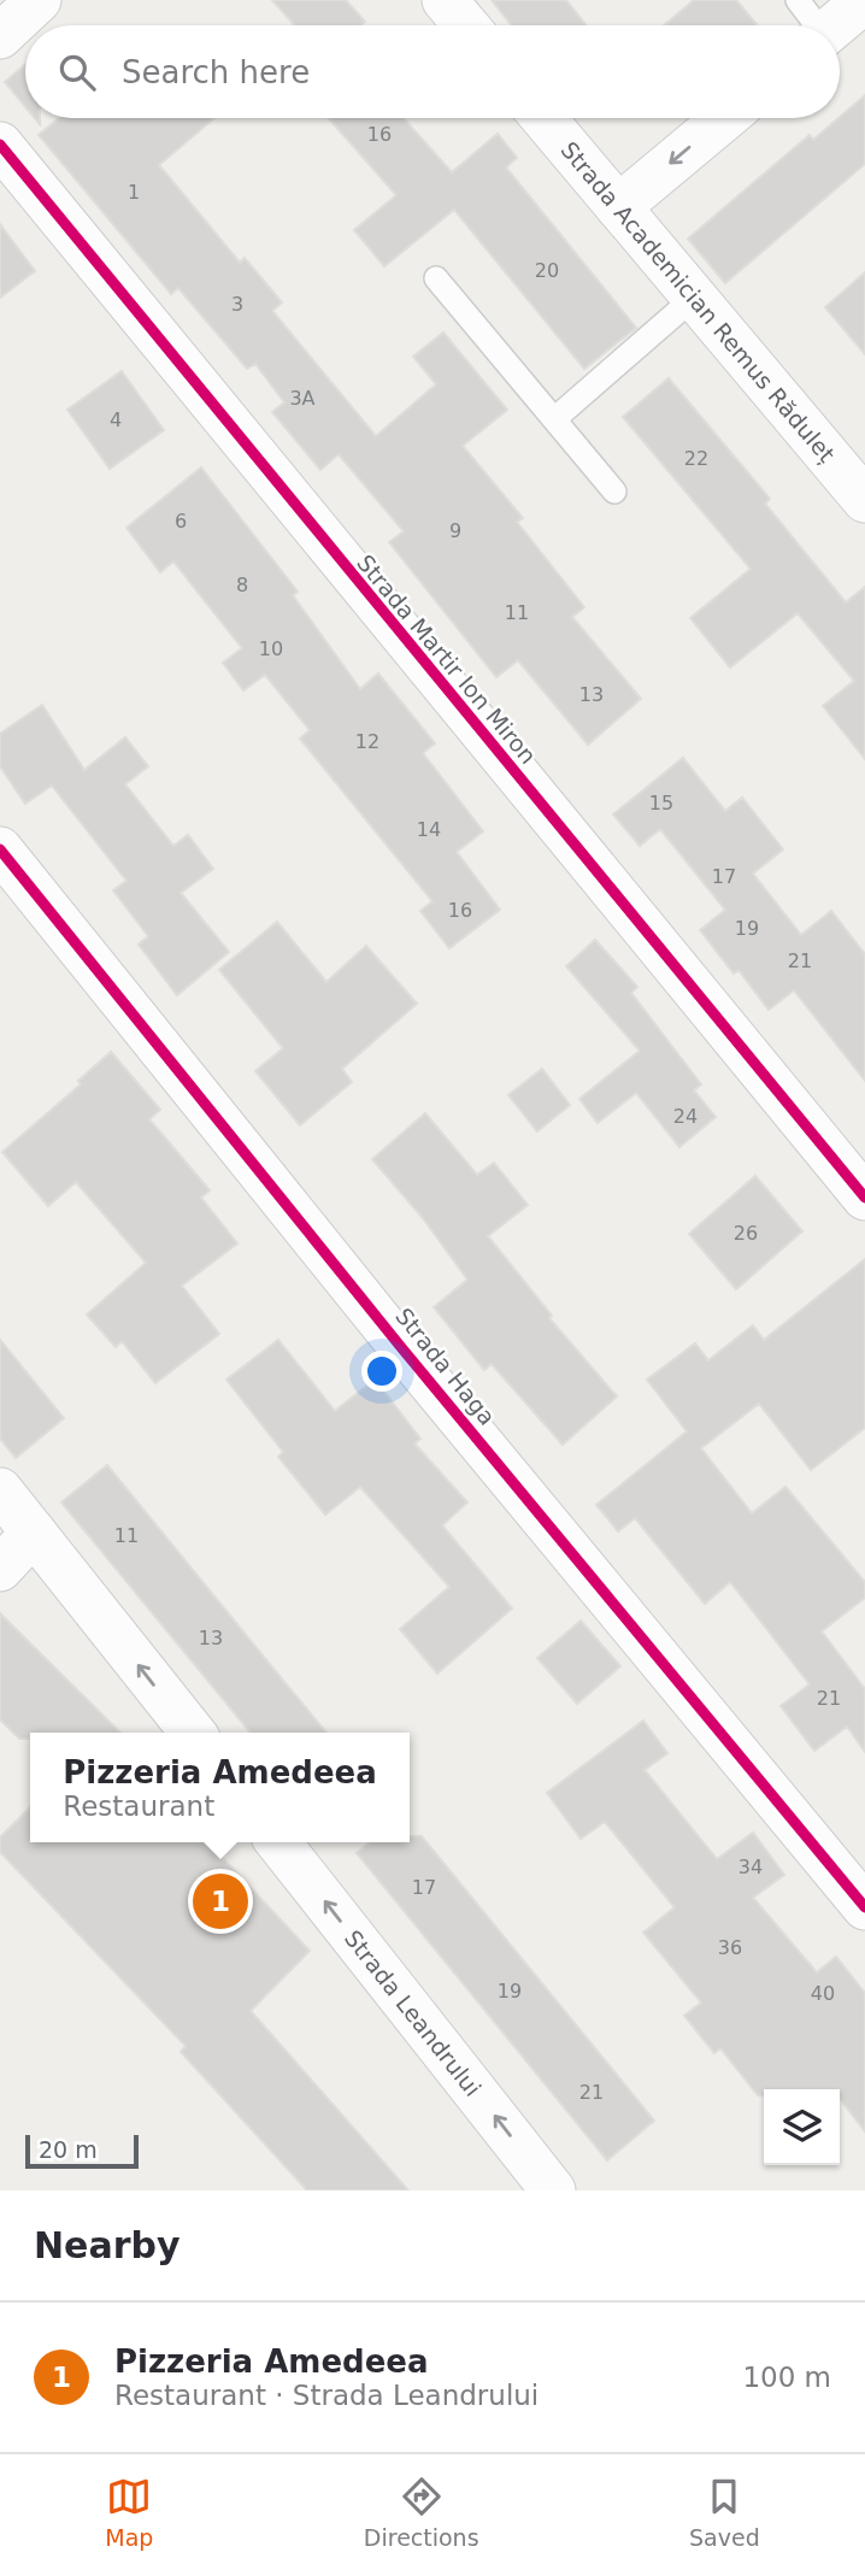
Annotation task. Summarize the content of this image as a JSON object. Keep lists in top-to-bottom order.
{
  "streets": {
    "street": [
      "Strada Academician Remus Răduleț",
      "Strada Martir Ion Miron",
      "Strada Haga",
      "Strada Leandrului"
    ]
  },
  "one_way": ["Strada Leandrului"],
  "house_numbers": [
    "16",
    "1",
    "20",
    "3",
    "3A",
    "4",
    "22",
    "6",
    "9",
    "8",
    "11",
    "10",
    "13",
    "12",
    "15",
    "14",
    "17",
    "16",
    "19",
    "21",
    "24",
    "26",
    "11",
    "13",
    "21",
    "34",
    "17",
    "36",
    "19",
    "40",
    "21"
  ],
  "scale_bar": "20 m",
  "page": {
    "search": "Search here",
    "popup": ["Pizzeria Amedeea", "Restaurant"],
    "pins": "1",
    "scale": "20 m",
    "heading": "Nearby",
    "list": [
      {
        "mark": "1",
        "name": "Pizzeria Amedeea",
        "note": "Restaurant · Strada Leandrului",
        "value": "100 m"
      }
    ],
    "nav": ["Map", "Directions", "Saved"]
  }
}
